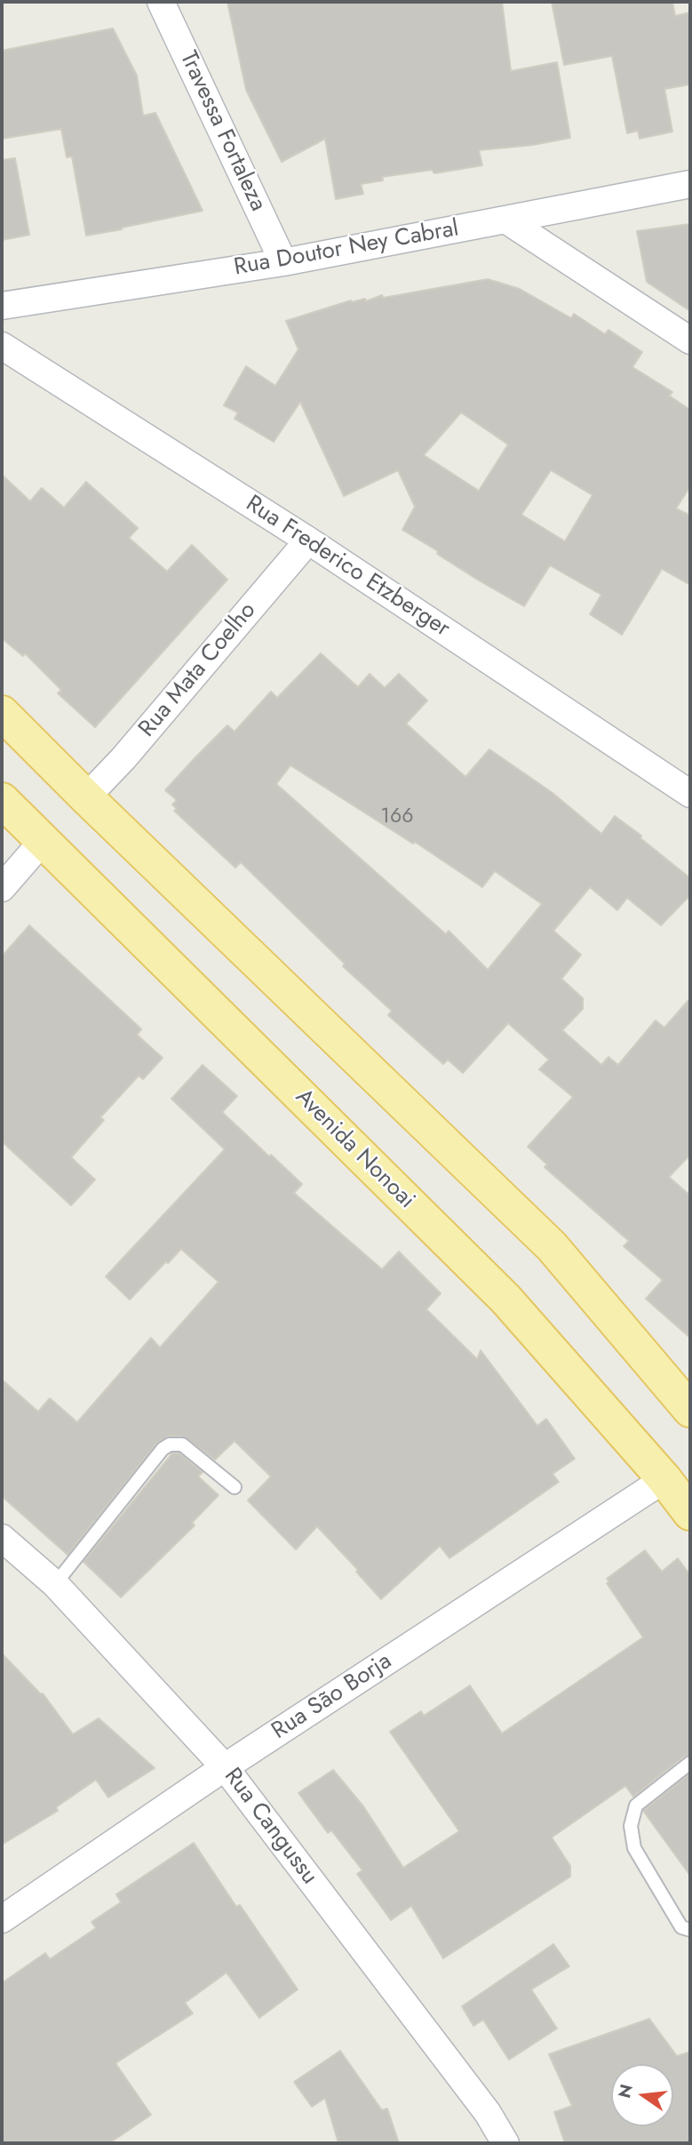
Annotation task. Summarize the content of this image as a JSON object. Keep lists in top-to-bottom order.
{
  "streets": {
    "main road": ["Avenida Nonoai"],
    "street": [
      "Travessa Fortaleza",
      "Rua Doutor Ney Cabral",
      "Rua Frederico Etzberger",
      "Rua Mata Coelho",
      "Rua São Borja",
      "Rua Cangussu"
    ]
  },
  "crossings": [
    ["Travessa Fortaleza", "Rua Doutor Ney Cabral"],
    ["Rua Frederico Etzberger", "Rua Mata Coelho"],
    ["Avenida Nonoai", "Rua São Borja"],
    ["Rua São Borja", "Rua Cangussu"]
  ],
  "house_numbers": ["166"],
  "north": "left"
}
